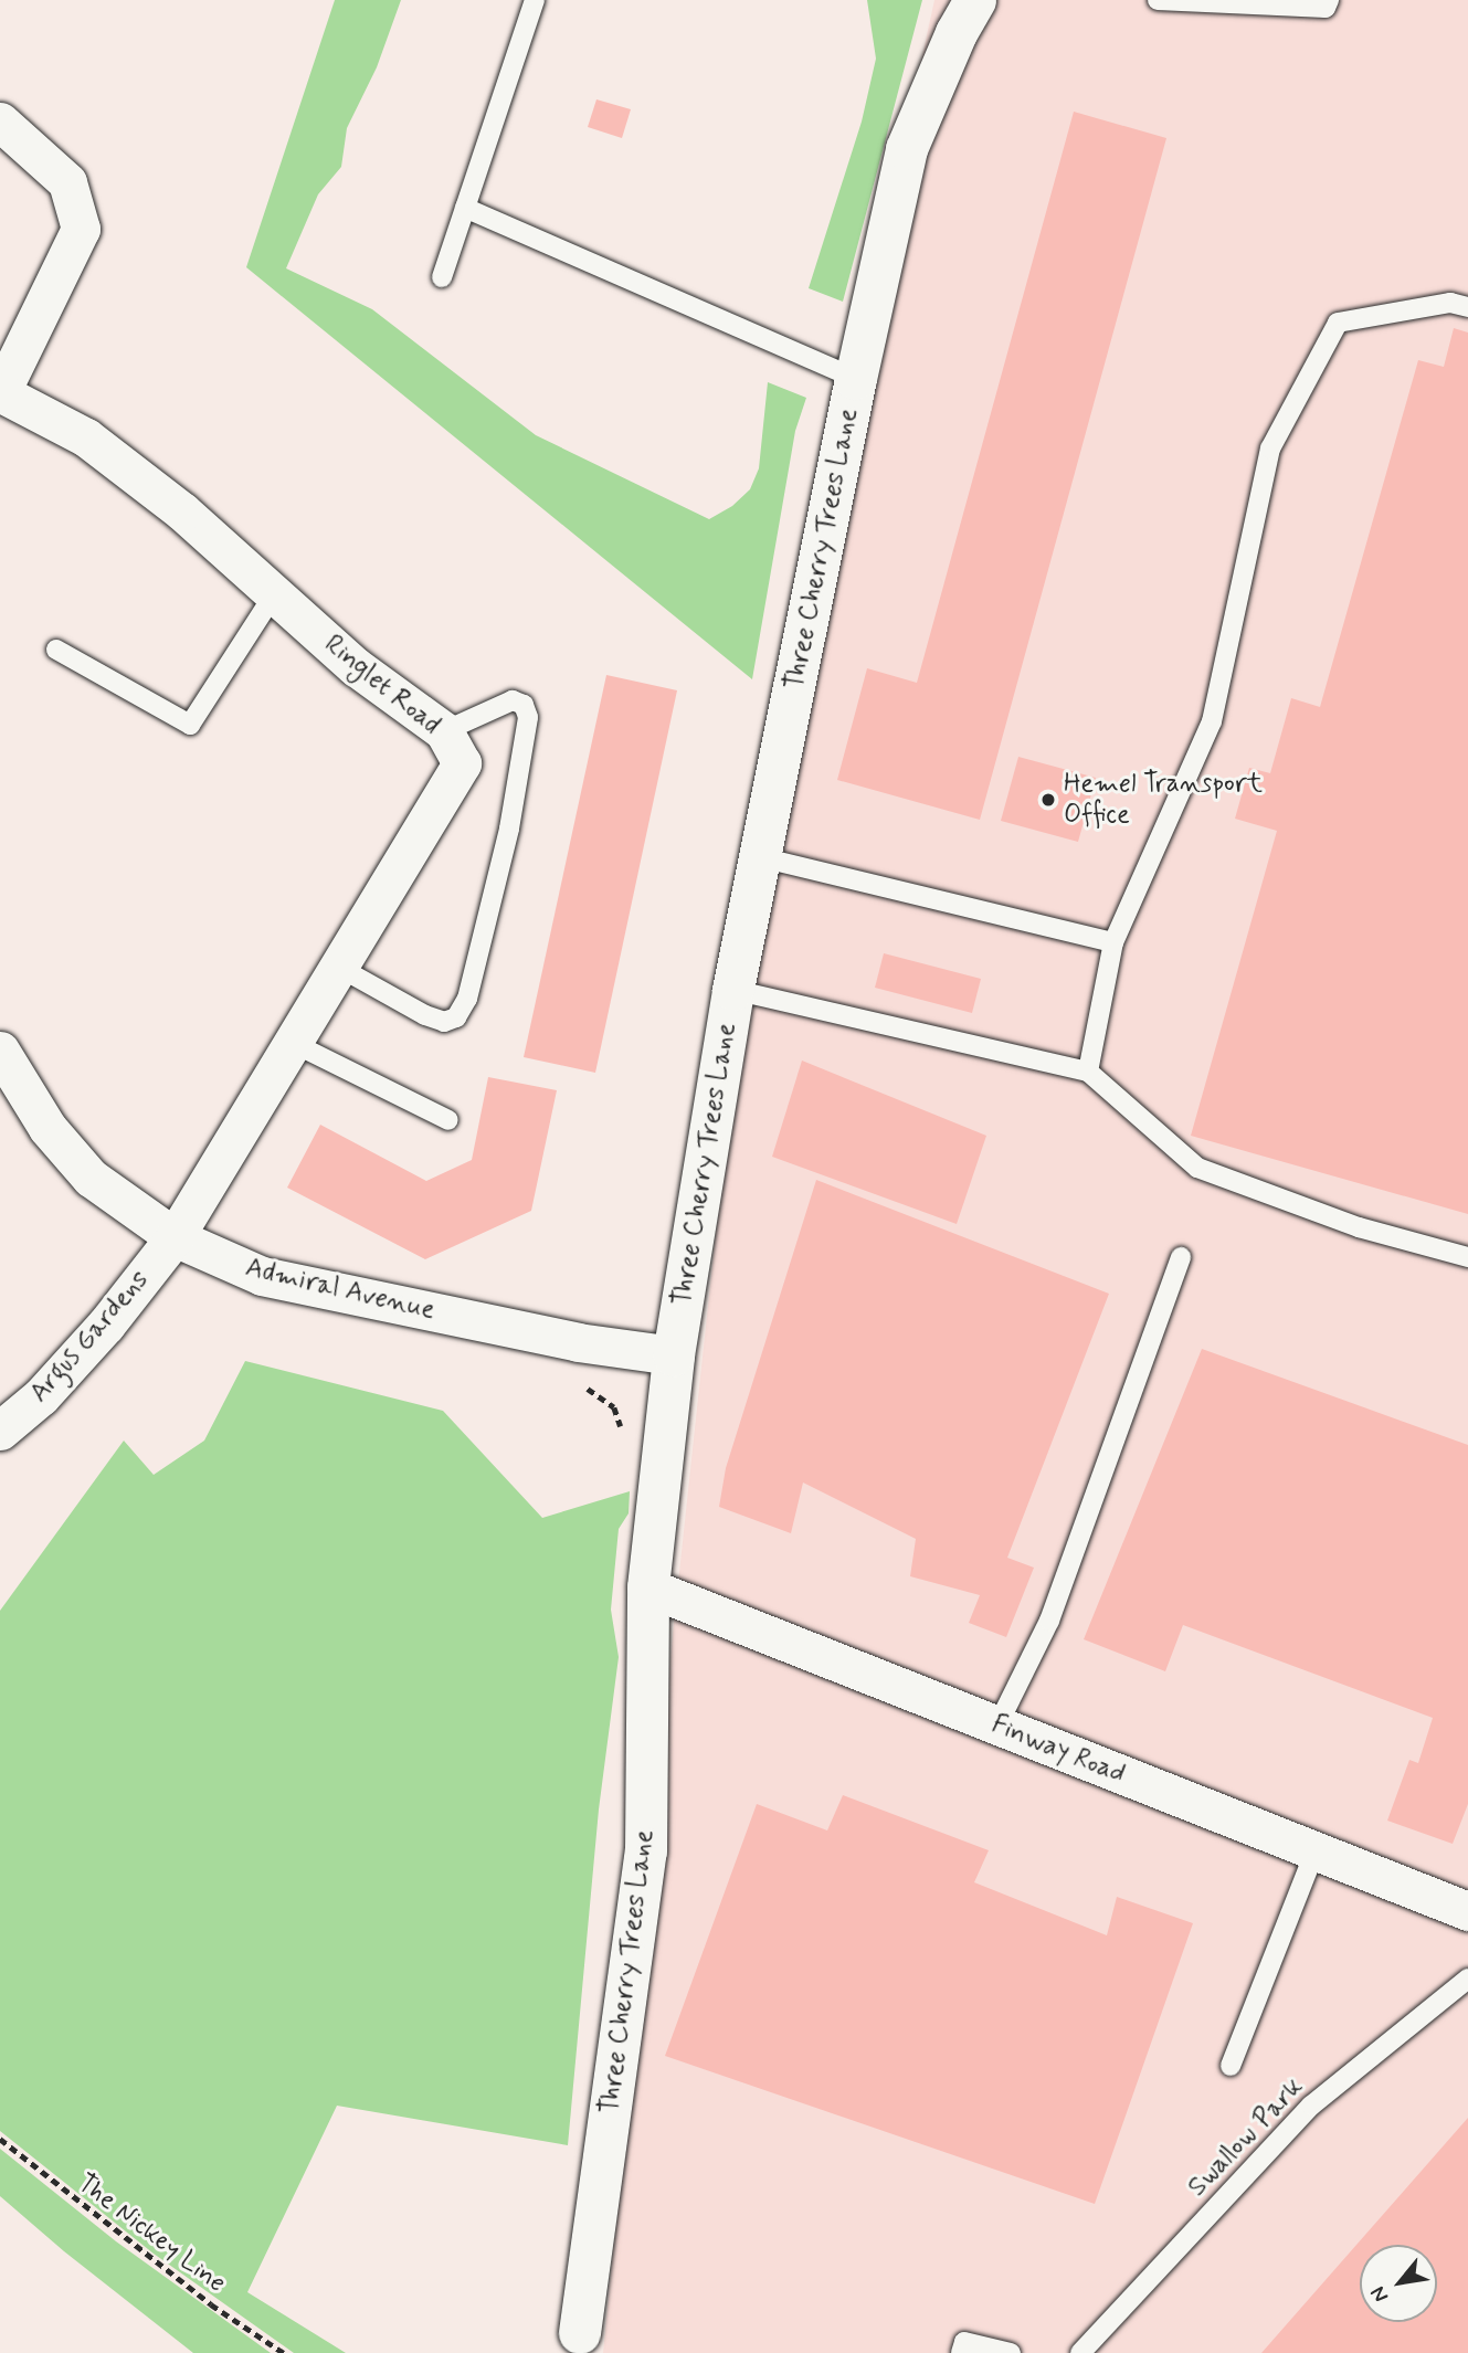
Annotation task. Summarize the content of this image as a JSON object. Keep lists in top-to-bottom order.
{
  "streets": {
    "street": [
      "Three Cherry Trees Lane",
      "Ringlet Road",
      "Admiral Avenue",
      "Argus Gardens",
      "Finway Road"
    ],
    "lane": ["Swallow Park"],
    "path": ["The Nickey Line"]
  },
  "crossings": [
    ["Three Cherry Trees Lane", "Admiral Avenue"],
    ["Three Cherry Trees Lane", "Finway Road"],
    ["Ringlet Road", "Admiral Avenue"],
    ["Ringlet Road", "Argus Gardens"],
    ["Admiral Avenue", "Argus Gardens"]
  ],
  "places": ["Hemel Transport Office"],
  "north": "bottom left"
}
